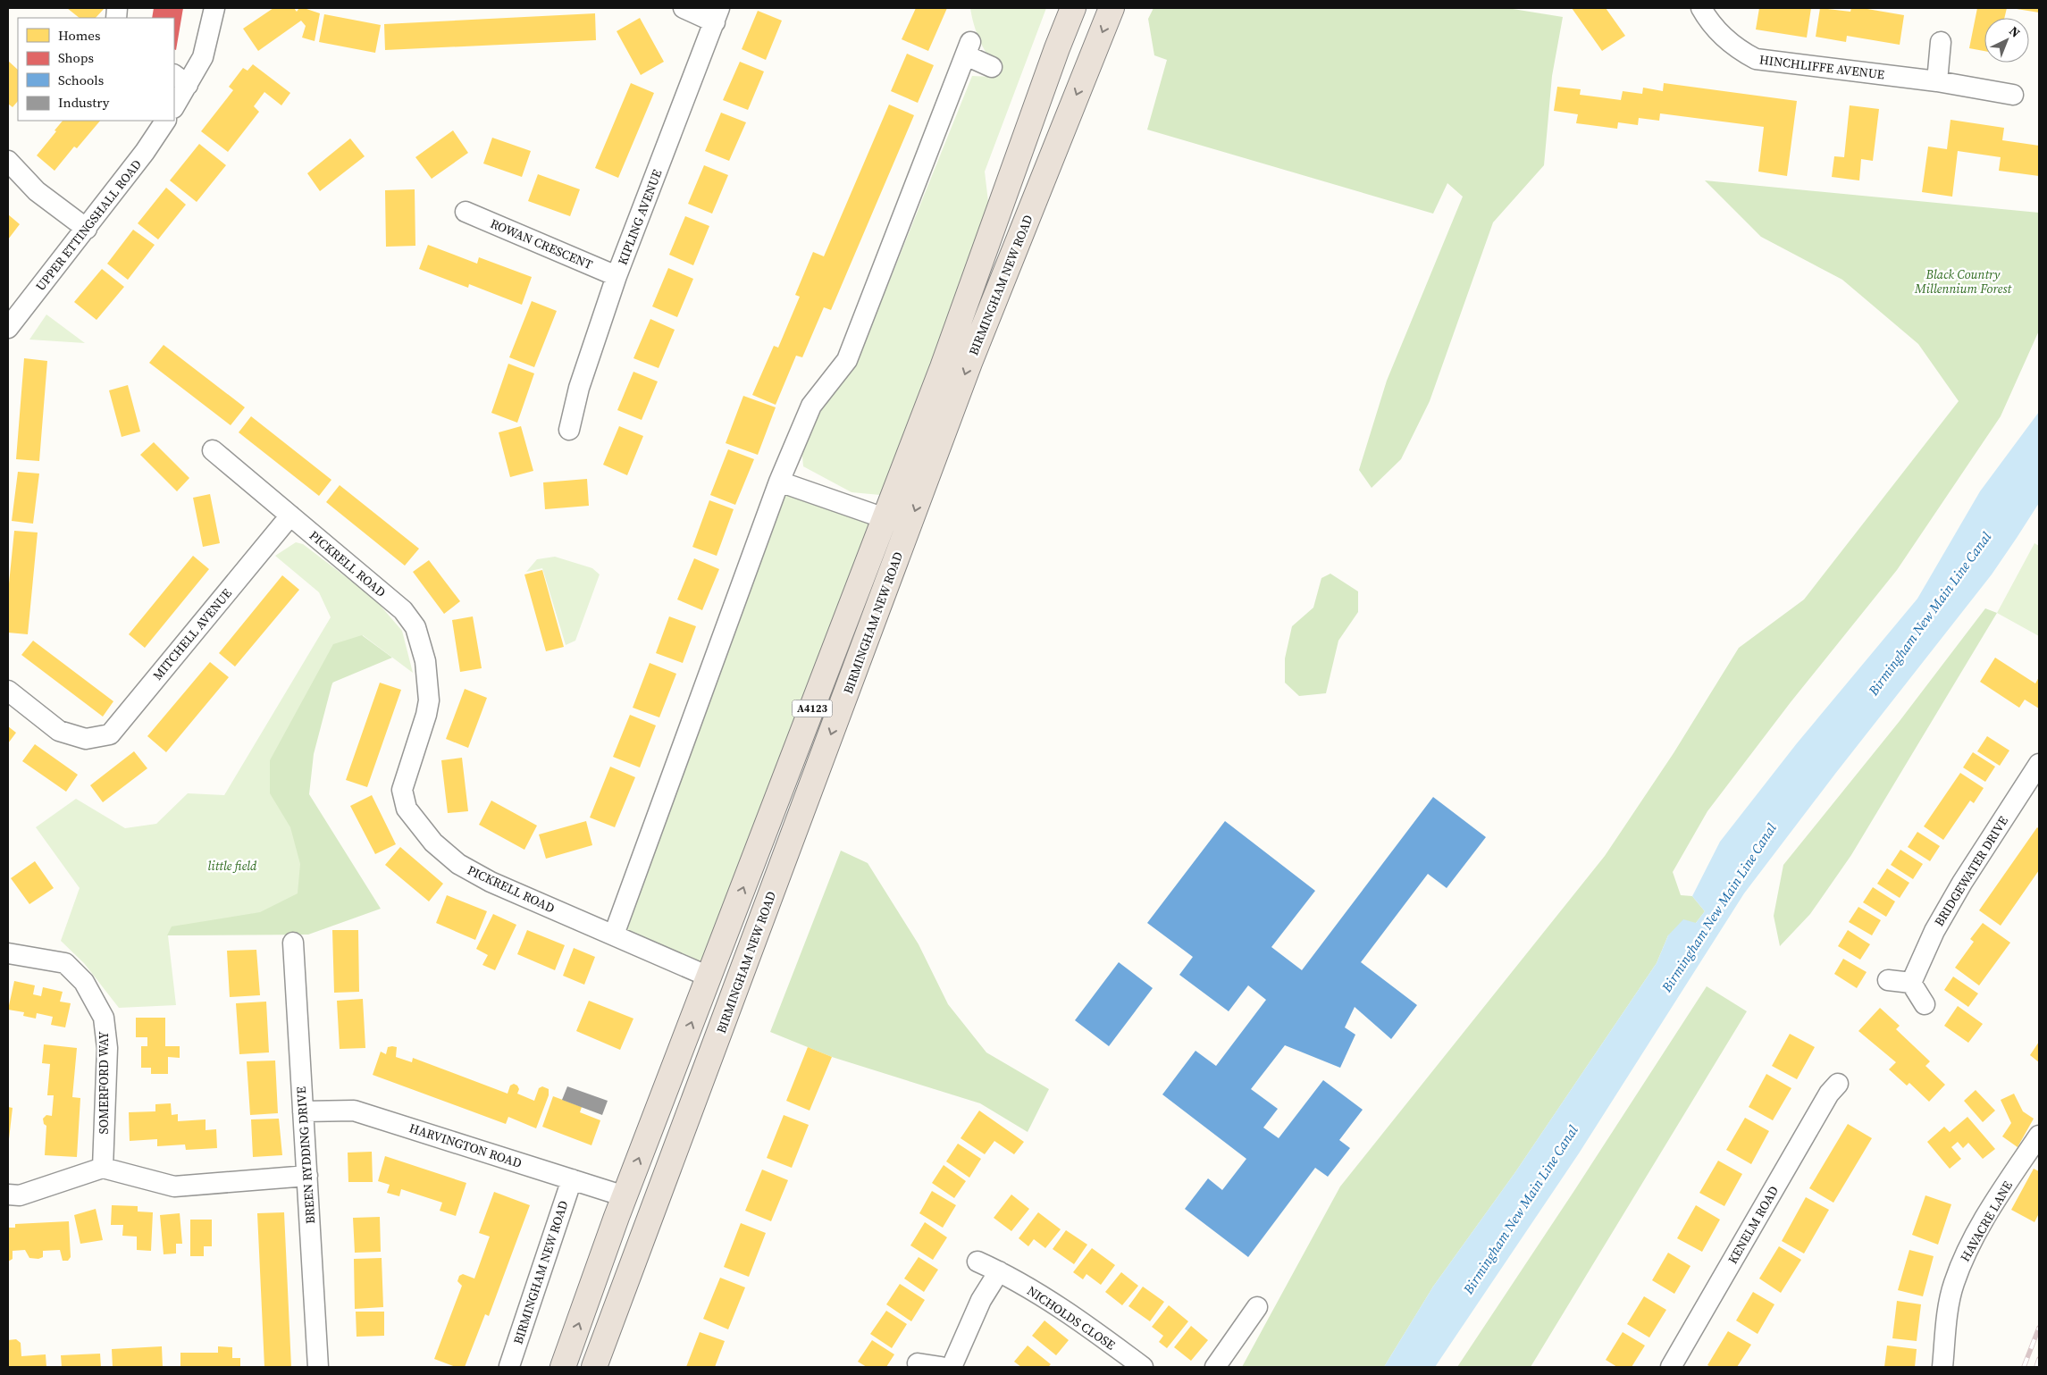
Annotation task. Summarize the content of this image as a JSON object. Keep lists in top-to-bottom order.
{
  "streets": {
    "highway": ["BIRMINGHAM NEW ROAD", "A4123"],
    "street": [
      "HINCHLIFFE AVENUE",
      "KIPLING AVENUE",
      "UPPER ETTINGSHALL ROAD",
      "ROWAN CRESCENT",
      "PICKRELL ROAD",
      "MITCHELL AVENUE",
      "BRIDGEWATER DRIVE",
      "SOMERFORD WAY",
      "HARVINGTON ROAD",
      "BREEN RYDDING DRIVE",
      "HAVACRE LANE",
      "KENELM ROAD",
      "NICHOLDS CLOSE"
    ]
  },
  "crossings": [
    ["KIPLING AVENUE", "ROWAN CRESCENT"],
    ["BIRMINGHAM NEW ROAD", "PICKRELL ROAD"],
    ["BIRMINGHAM NEW ROAD", "HARVINGTON ROAD"],
    ["PICKRELL ROAD", "MITCHELL AVENUE"],
    ["HARVINGTON ROAD", "BREEN RYDDING DRIVE"]
  ],
  "water": ["Birmingham New Main Line Canal"],
  "parks": ["Black Country Millennium Forest", "little field"],
  "legend": [
    "Homes",
    "Shops",
    "Schools",
    "Industry"
  ],
  "north": "top right"
}
